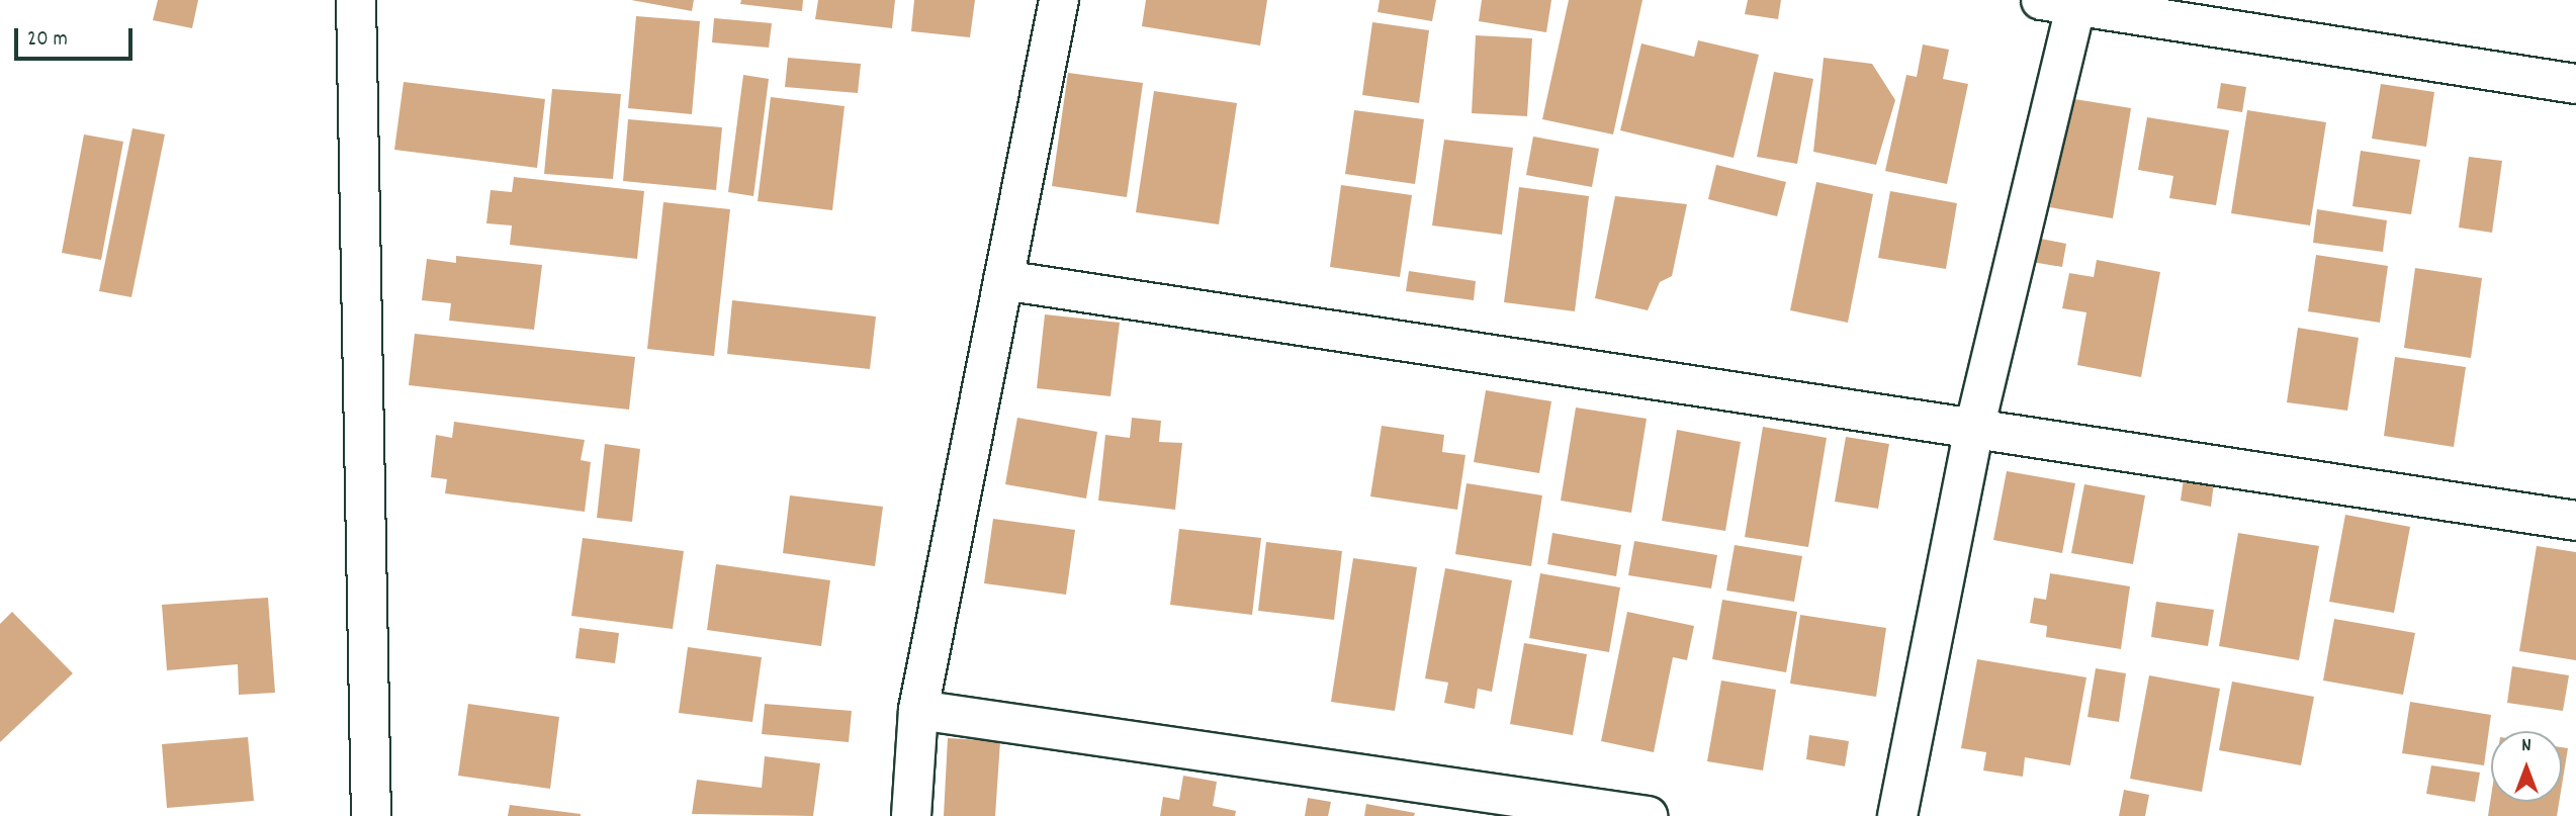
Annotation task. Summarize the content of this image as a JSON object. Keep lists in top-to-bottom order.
{
  "scale_bar": "20 m",
  "north": "top"
}
